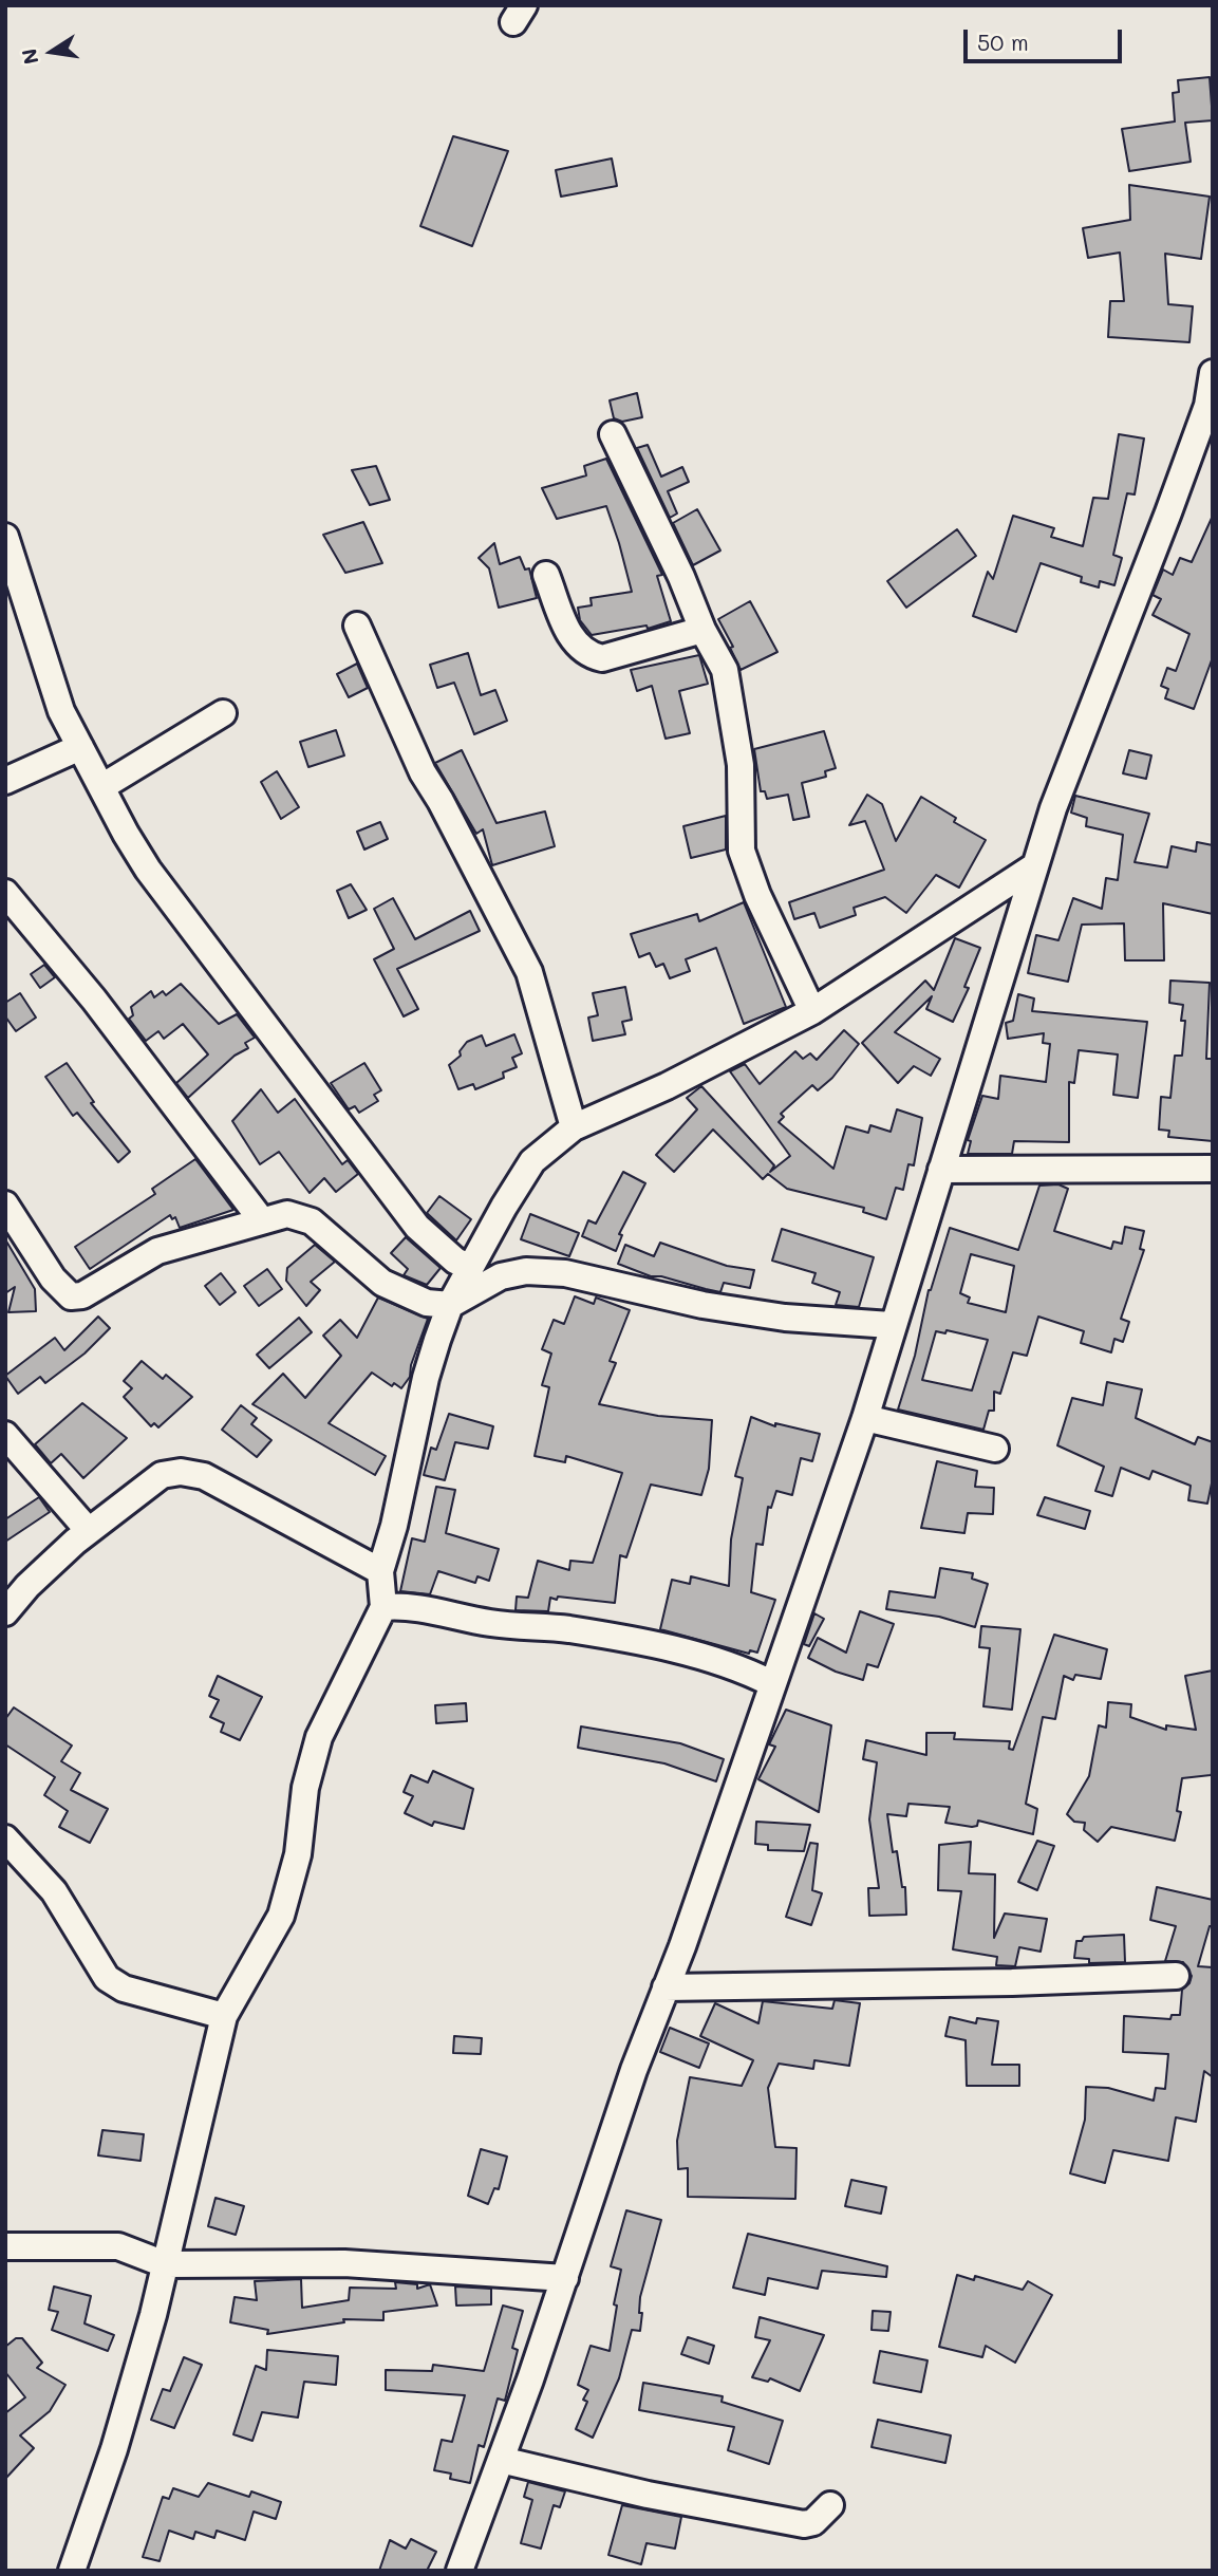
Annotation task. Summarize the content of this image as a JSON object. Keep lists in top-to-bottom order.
{
  "scale_bar": "50 m",
  "north": "left"
}
